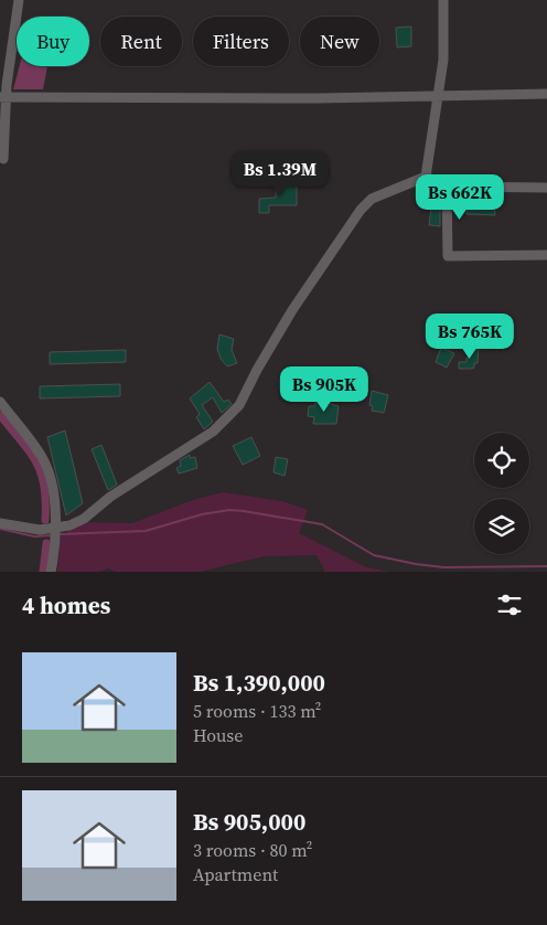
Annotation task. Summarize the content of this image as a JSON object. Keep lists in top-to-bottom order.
{
  "page": {
    "chip": [
      "Buy",
      "Rent",
      "Filters",
      "New"
    ],
    "price": [
      "Bs 1.39M",
      "Bs 662K",
      "Bs 765K",
      "Bs 905K"
    ],
    "heading": "4 homes",
    "list": [
      {
        "name": "Bs 1,390,000",
        "note": "5 rooms · 133 m² · House"
      },
      {
        "name": "Bs 905,000",
        "note": "3 rooms · 80 m² · Apartment"
      }
    ]
  }
}
